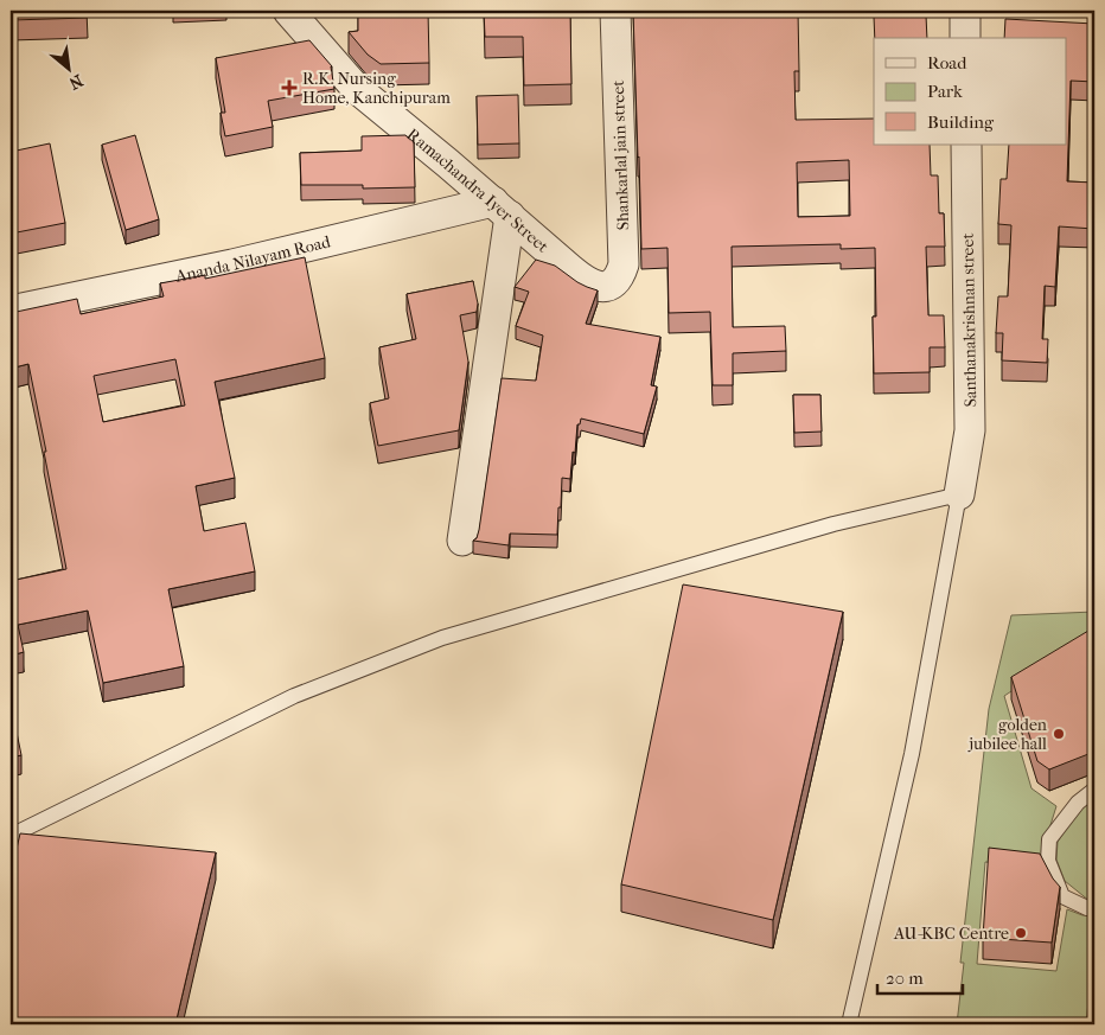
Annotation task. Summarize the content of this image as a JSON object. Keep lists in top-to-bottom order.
{
  "streets": {
    "street": [
      "Shankarlal jain street",
      "Ramachandra Iyer Street",
      "Ananda Nilayam Road",
      "Santhanakrishnan street"
    ]
  },
  "crossings": [
    ["Shankarlal jain street", "Ramachandra Iyer Street"],
    ["Ramachandra Iyer Street", "Ananda Nilayam Road"]
  ],
  "places": {
    "health": ["R.K. Nursing Home, Kanchipuram"],
    "other": ["golden jubilee hall", "AU-KBC Centre"]
  },
  "legend": ["Road", "Park", "Building"],
  "scale_bar": "20 m",
  "north": "bottom right"
}
